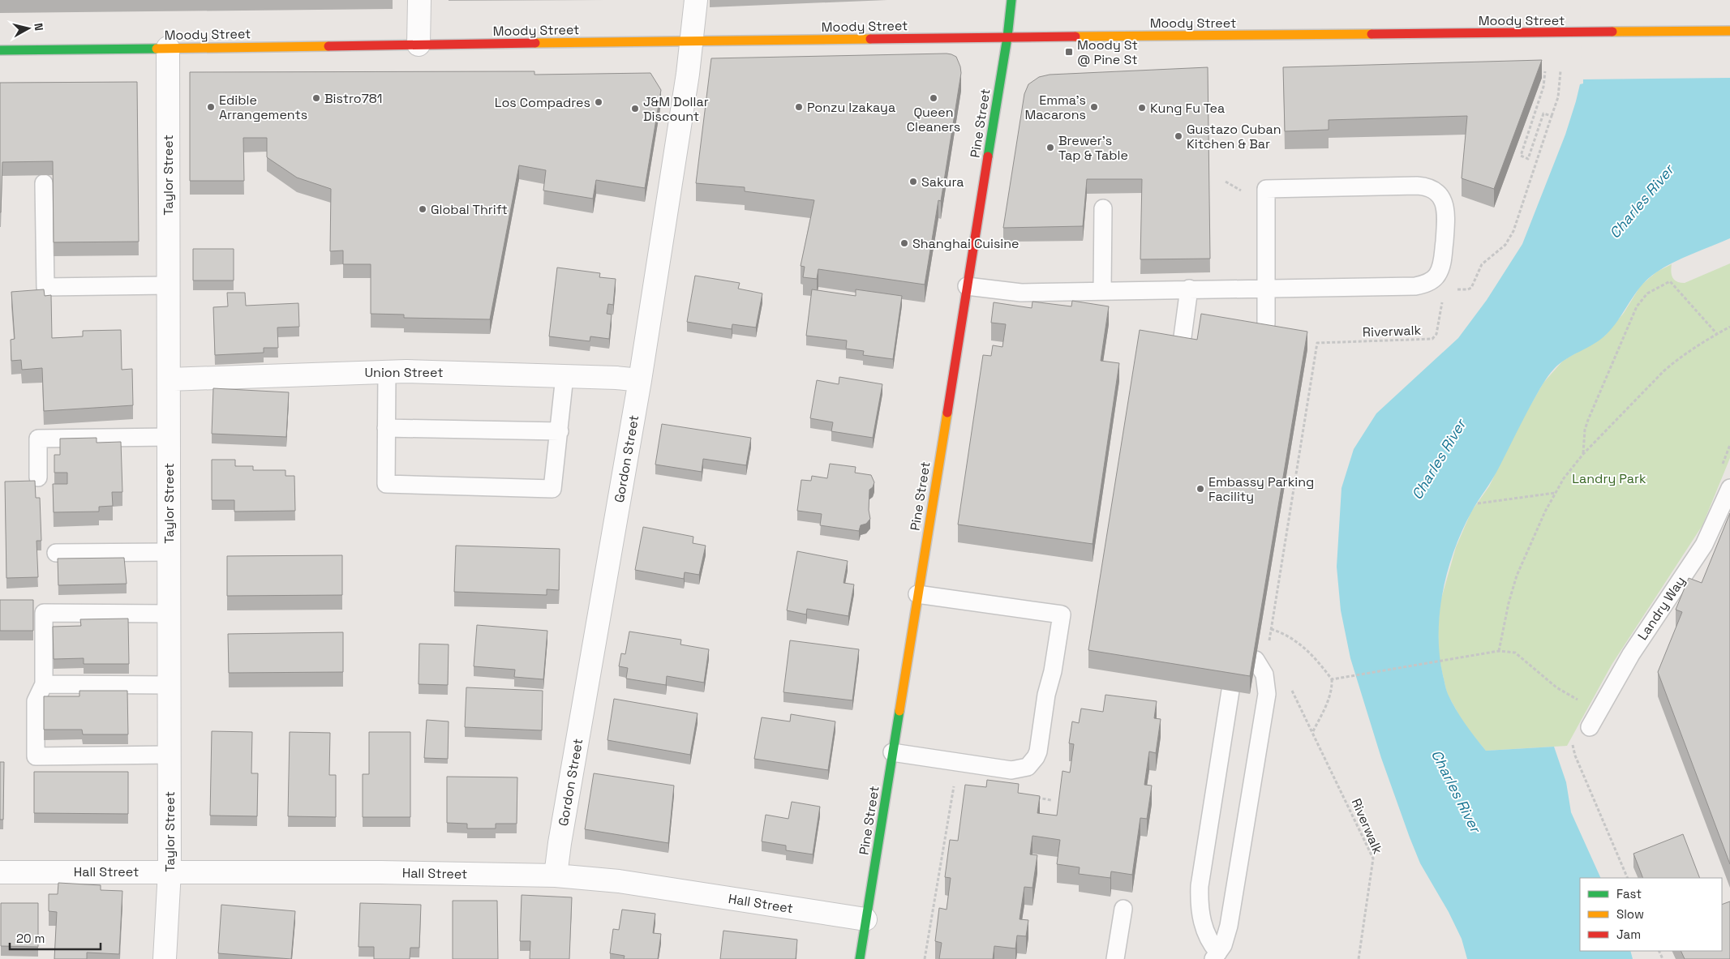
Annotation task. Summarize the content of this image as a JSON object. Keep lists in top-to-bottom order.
{
  "streets": {
    "main road": ["Moody Street", "Pine Street"],
    "street": [
      "Taylor Street",
      "Union Street",
      "Gordon Street",
      "Hall Street"
    ],
    "lane": ["Landry Way"],
    "path": ["Riverwalk"]
  },
  "crossings": [
    ["Moody Street", "Pine Street"],
    ["Moody Street", "Taylor Street"],
    ["Moody Street", "Gordon Street"],
    ["Pine Street", "Hall Street"],
    ["Taylor Street", "Union Street"],
    ["Taylor Street", "Hall Street"],
    ["Union Street", "Gordon Street"],
    ["Gordon Street", "Hall Street"]
  ],
  "water": ["Charles River"],
  "parks": ["Landry Park"],
  "places": {
    "transit": ["Moody St @ Pine St"],
    "other": [
      "Bistro781",
      "Queen Cleaners",
      "Los Compadres",
      "Edible Arrangements",
      "Ponzu Izakaya",
      "Emma's Macarons",
      "Kung Fu Tea",
      "J&M Dollar Discount",
      "Gustazo Cuban Kitchen & Bar",
      "Brewer's Tap & Table",
      "Sakura",
      "Global Thrift",
      "Shanghai Cuisine",
      "Embassy Parking Facility"
    ]
  },
  "legend": ["Fast", "Slow", "Jam"],
  "scale_bar": "20 m",
  "north": "right"
}
